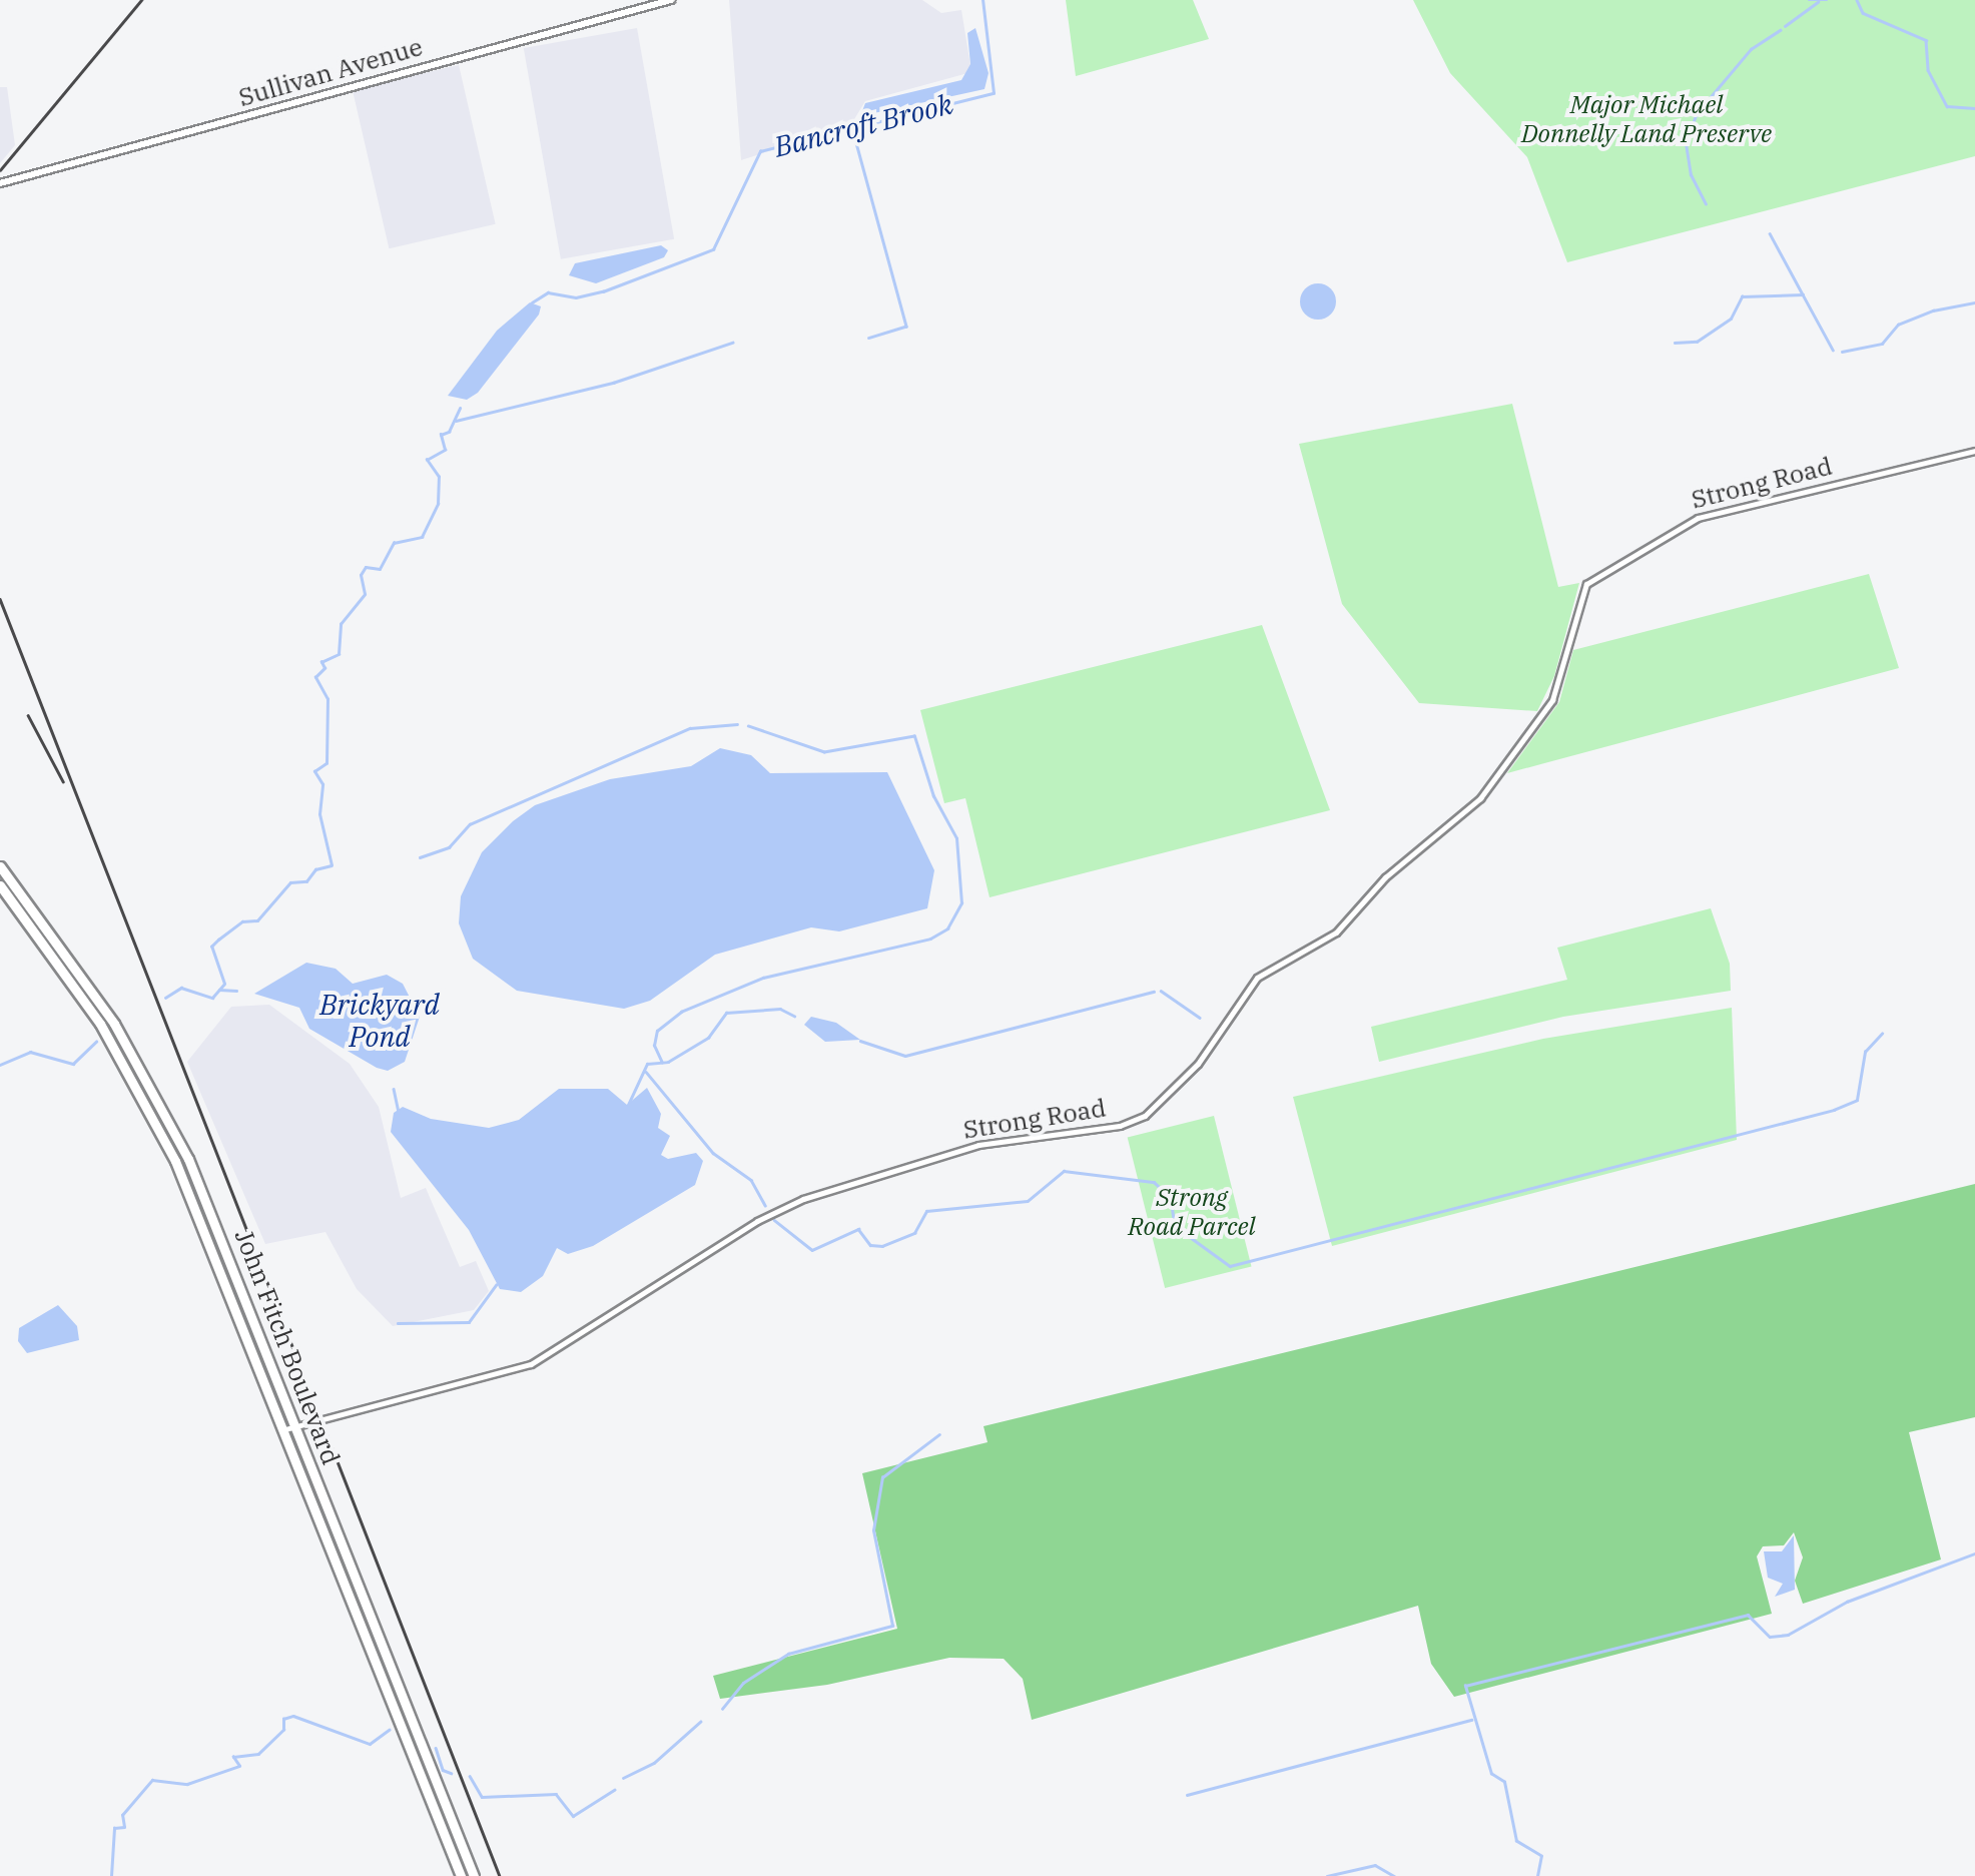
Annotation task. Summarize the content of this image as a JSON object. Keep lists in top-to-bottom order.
{
  "streets": {
    "highway": ["John Fitch Boulevard"],
    "main road": ["Sullivan Avenue"],
    "street": ["Strong Road"]
  },
  "crossings": [
    ["Strong Road", "John Fitch Boulevard"]
  ],
  "water": ["Bancroft Brook", "Brickyard Pond"],
  "parks": ["Major Michael Donnelly Land Preserve", "Strong Road Parcel"]
}
